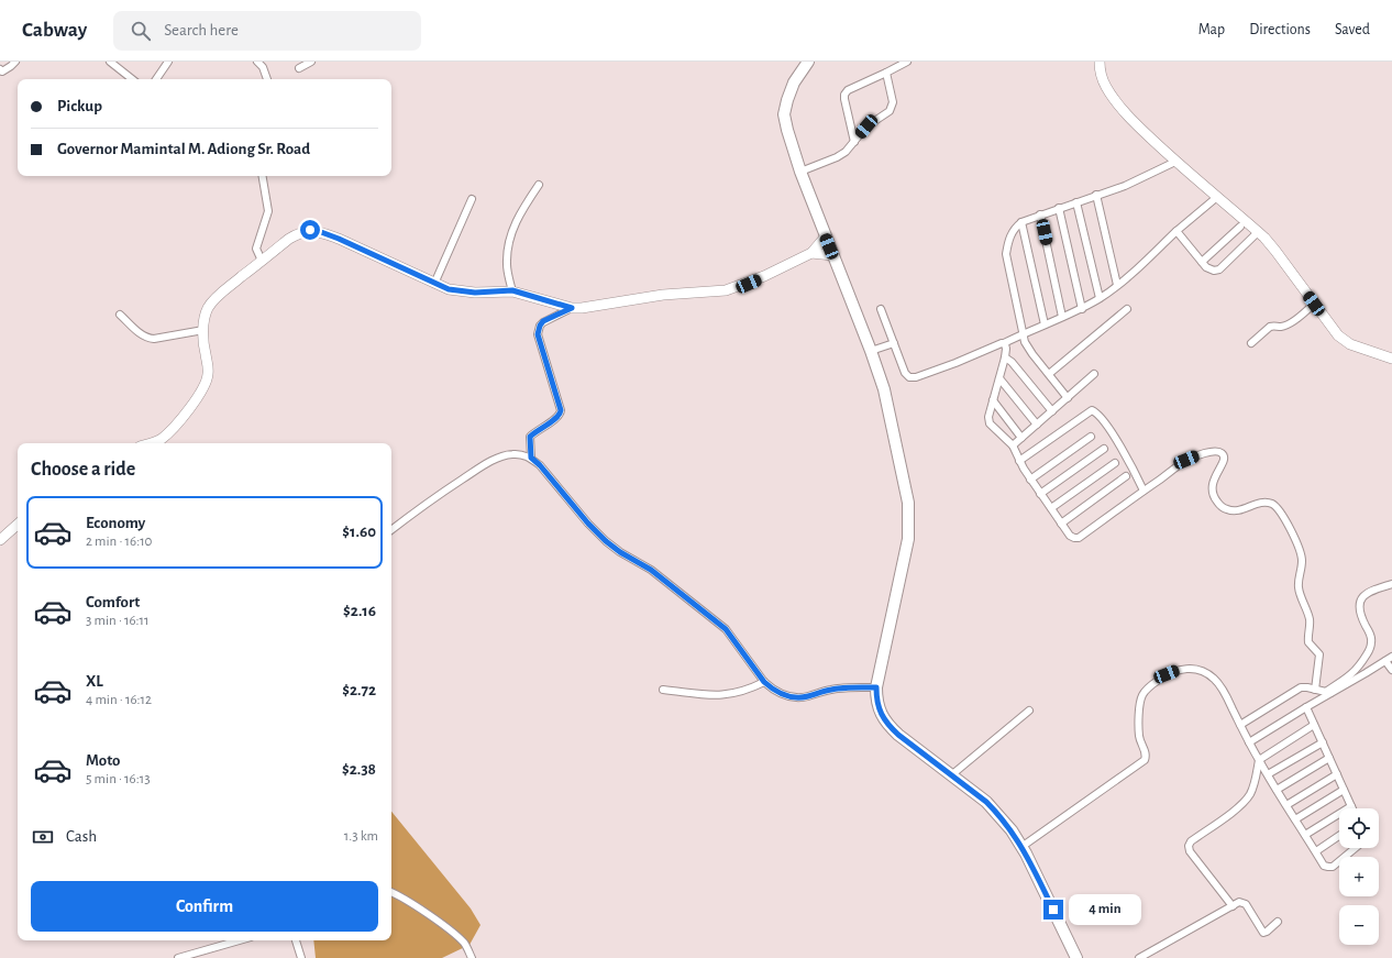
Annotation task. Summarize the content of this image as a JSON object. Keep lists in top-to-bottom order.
{
  "page": {
    "header": "Cabway",
    "search": "Search here",
    "nav": ["Map", "Directions", "Saved"],
    "banner": ["Pickup", "Governor Mamintal M. Adiong Sr. Road"],
    "heading": "Choose a ride",
    "list": [
      {
        "name": "Economy",
        "note": "2 min · 16:10",
        "value": "$1.60"
      },
      {
        "name": "Comfort",
        "note": "3 min · 16:11",
        "value": "$2.16"
      },
      {
        "name": "XL",
        "note": "4 min · 16:12",
        "value": "$2.72"
      },
      {
        "name": "Moto",
        "note": "5 min · 16:13",
        "value": "$2.38"
      }
    ],
    "map_buttons": ["+", "−"],
    "pay": ["Cash", "1.3 km"],
    "buttons": "Confirm",
    "bubble": "4 min"
  }
}
